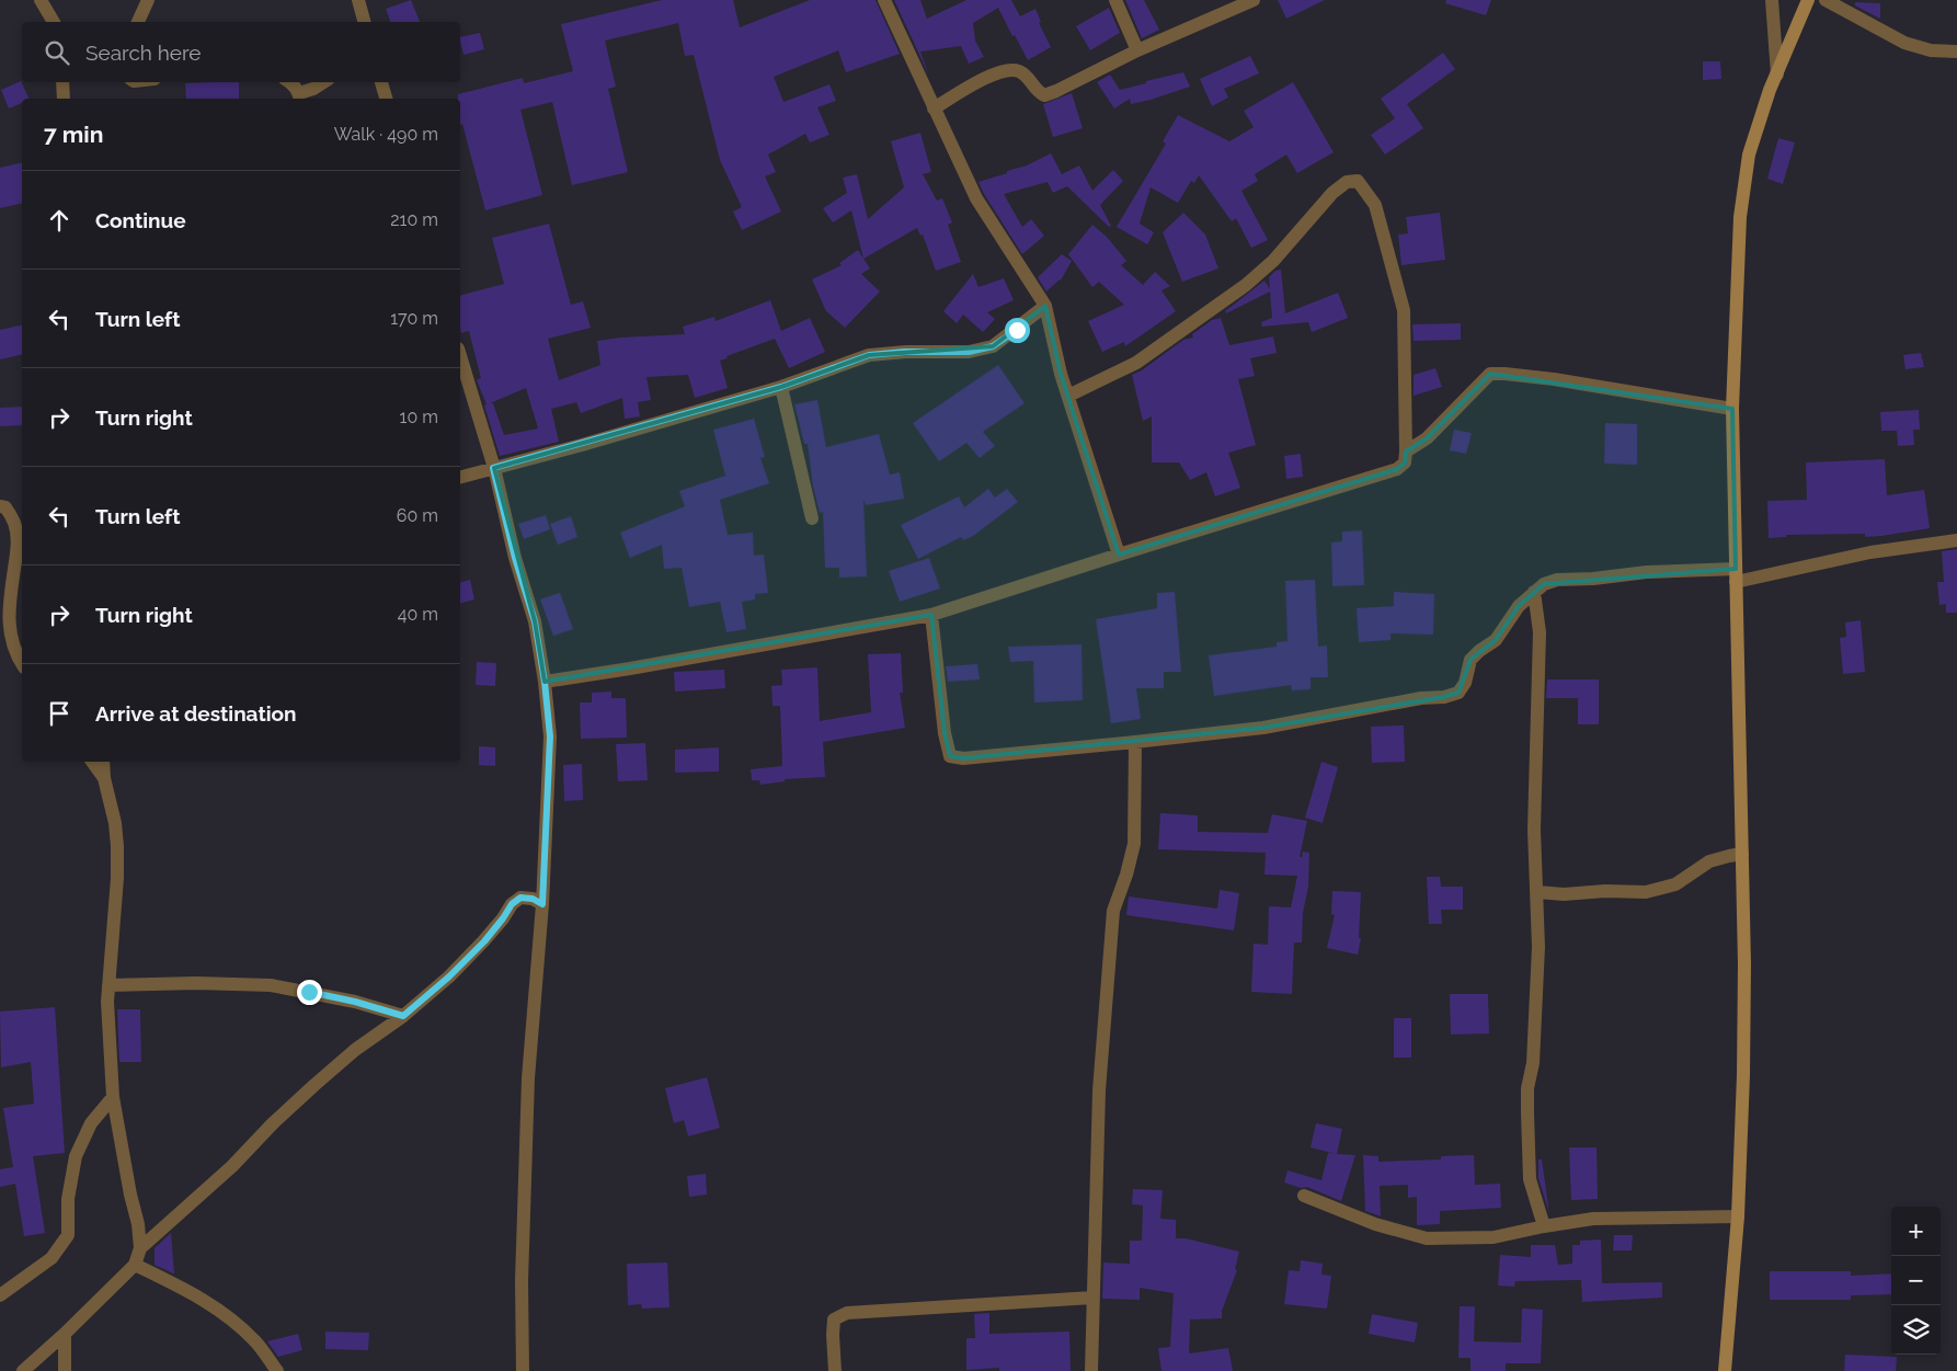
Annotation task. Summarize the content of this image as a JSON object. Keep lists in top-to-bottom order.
{
  "page": {
    "search": "Search here",
    "heading": ["7 min", "Walk · 490 m"],
    "list": [
      ["Continue", "210 m"],
      ["Turn left", "170 m"],
      ["Turn right", "10 m"],
      ["Turn left", "60 m"],
      ["Turn right", "40 m"],
      "Arrive at destination"
    ],
    "map_buttons": ["+", "−"]
  }
}
